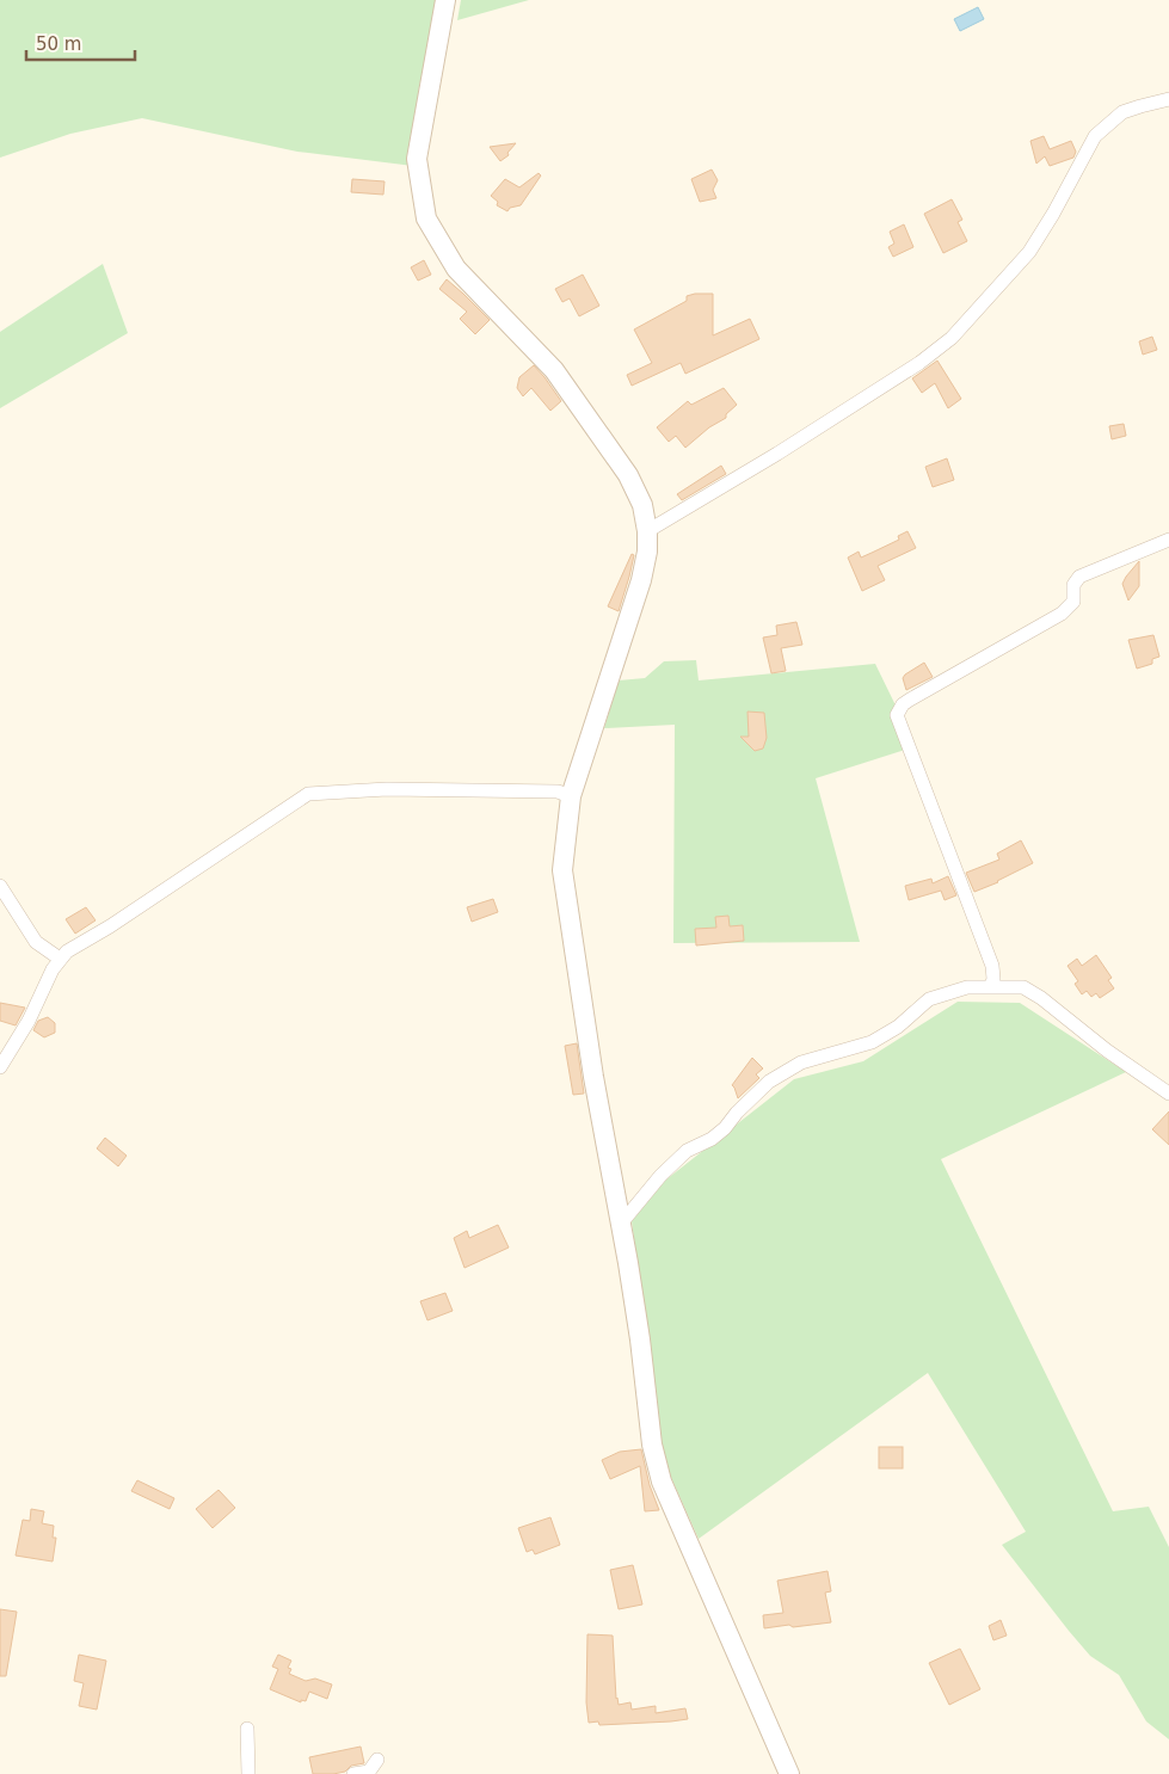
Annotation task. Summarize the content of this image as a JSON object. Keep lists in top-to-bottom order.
{
  "scale_bar": "50 m"
}
